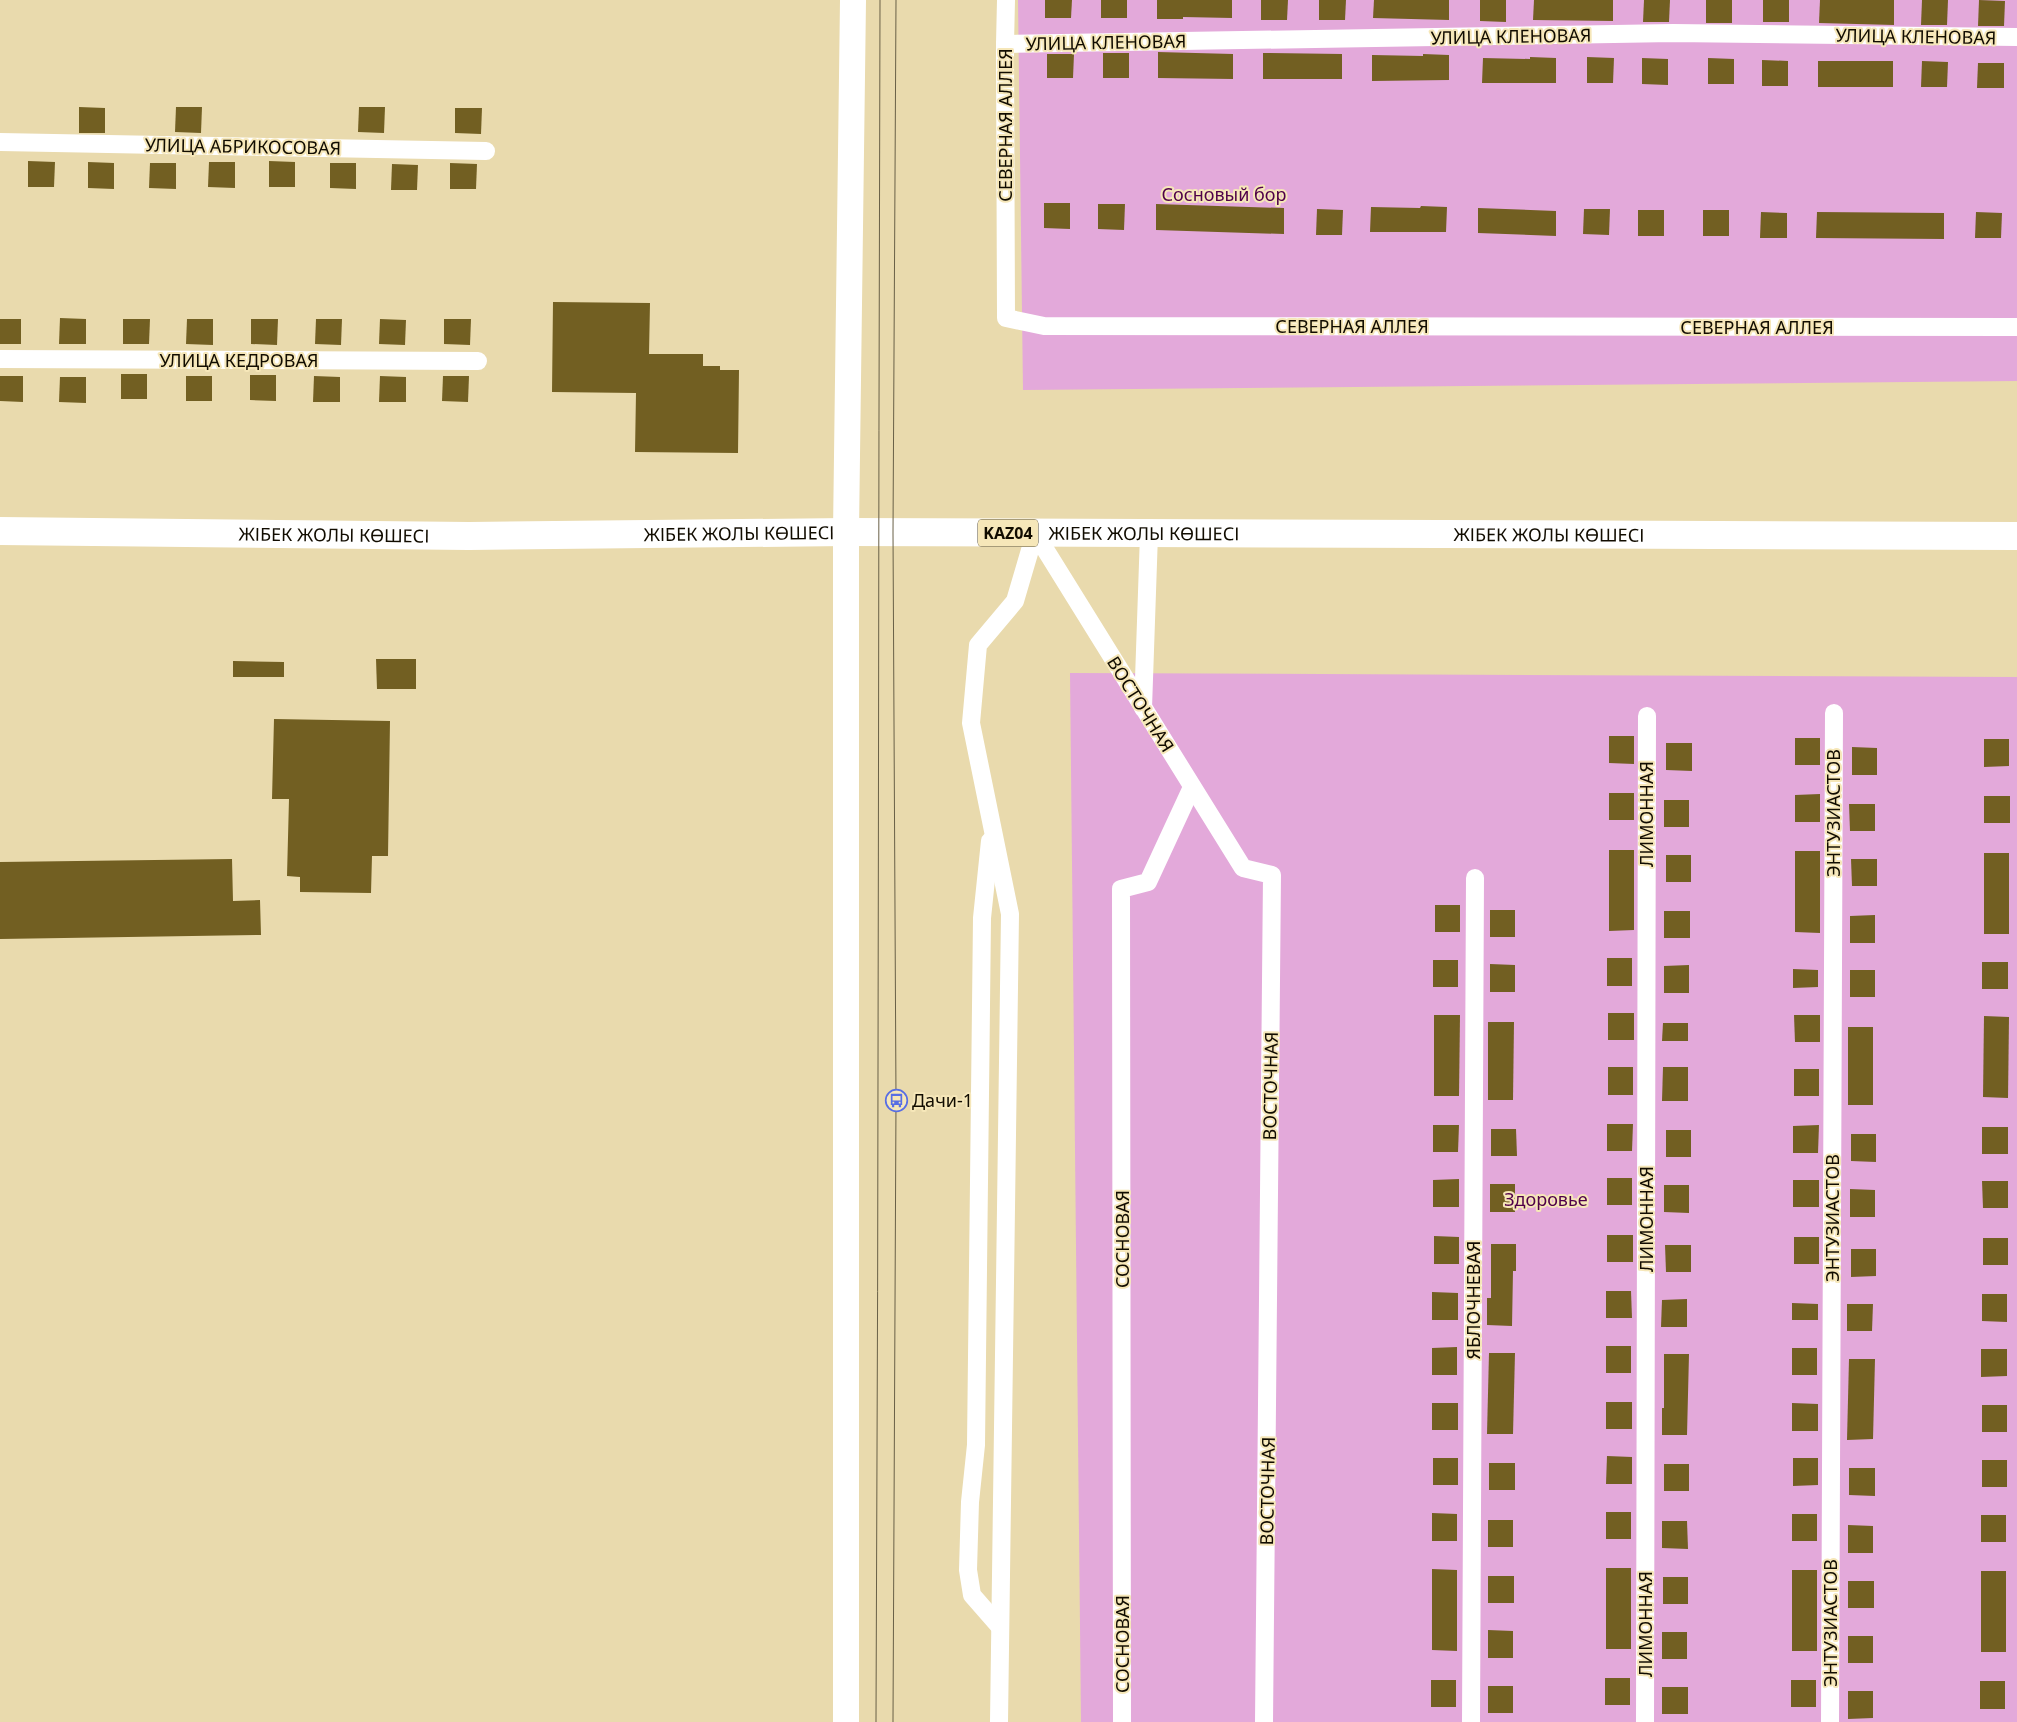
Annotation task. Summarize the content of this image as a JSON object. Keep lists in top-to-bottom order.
{
  "streets": {
    "highway": ["ЖІБЕК ЖОЛЫ КӨШЕСІ", "KАZ04"],
    "street": [
      "УЛИЦА КЛЕНОВАЯ",
      "СЕВЕРНАЯ АЛЛЕЯ",
      "УЛИЦА АБРИКОСОВАЯ",
      "УЛИЦА КЕДРОВАЯ",
      "ВОСТОЧНАЯ",
      "ЭНТУЗИАСТОВ",
      "ЛИМОННАЯ",
      "СОСНОВАЯ",
      "ЯБЛОЧНЕВАЯ"
    ]
  },
  "crossings": [
    ["УЛИЦА КЛЕНОВАЯ", "СЕВЕРНАЯ АЛЛЕЯ"],
    ["ЖІБЕК ЖОЛЫ КӨШЕСІ", "ВОСТОЧНАЯ"],
    ["ВОСТОЧНАЯ", "СОСНОВАЯ"]
  ],
  "parks": ["Сосновый бор", "Здоровье"],
  "places": {
    "bus stop": ["Дачи-1"]
  }
}
